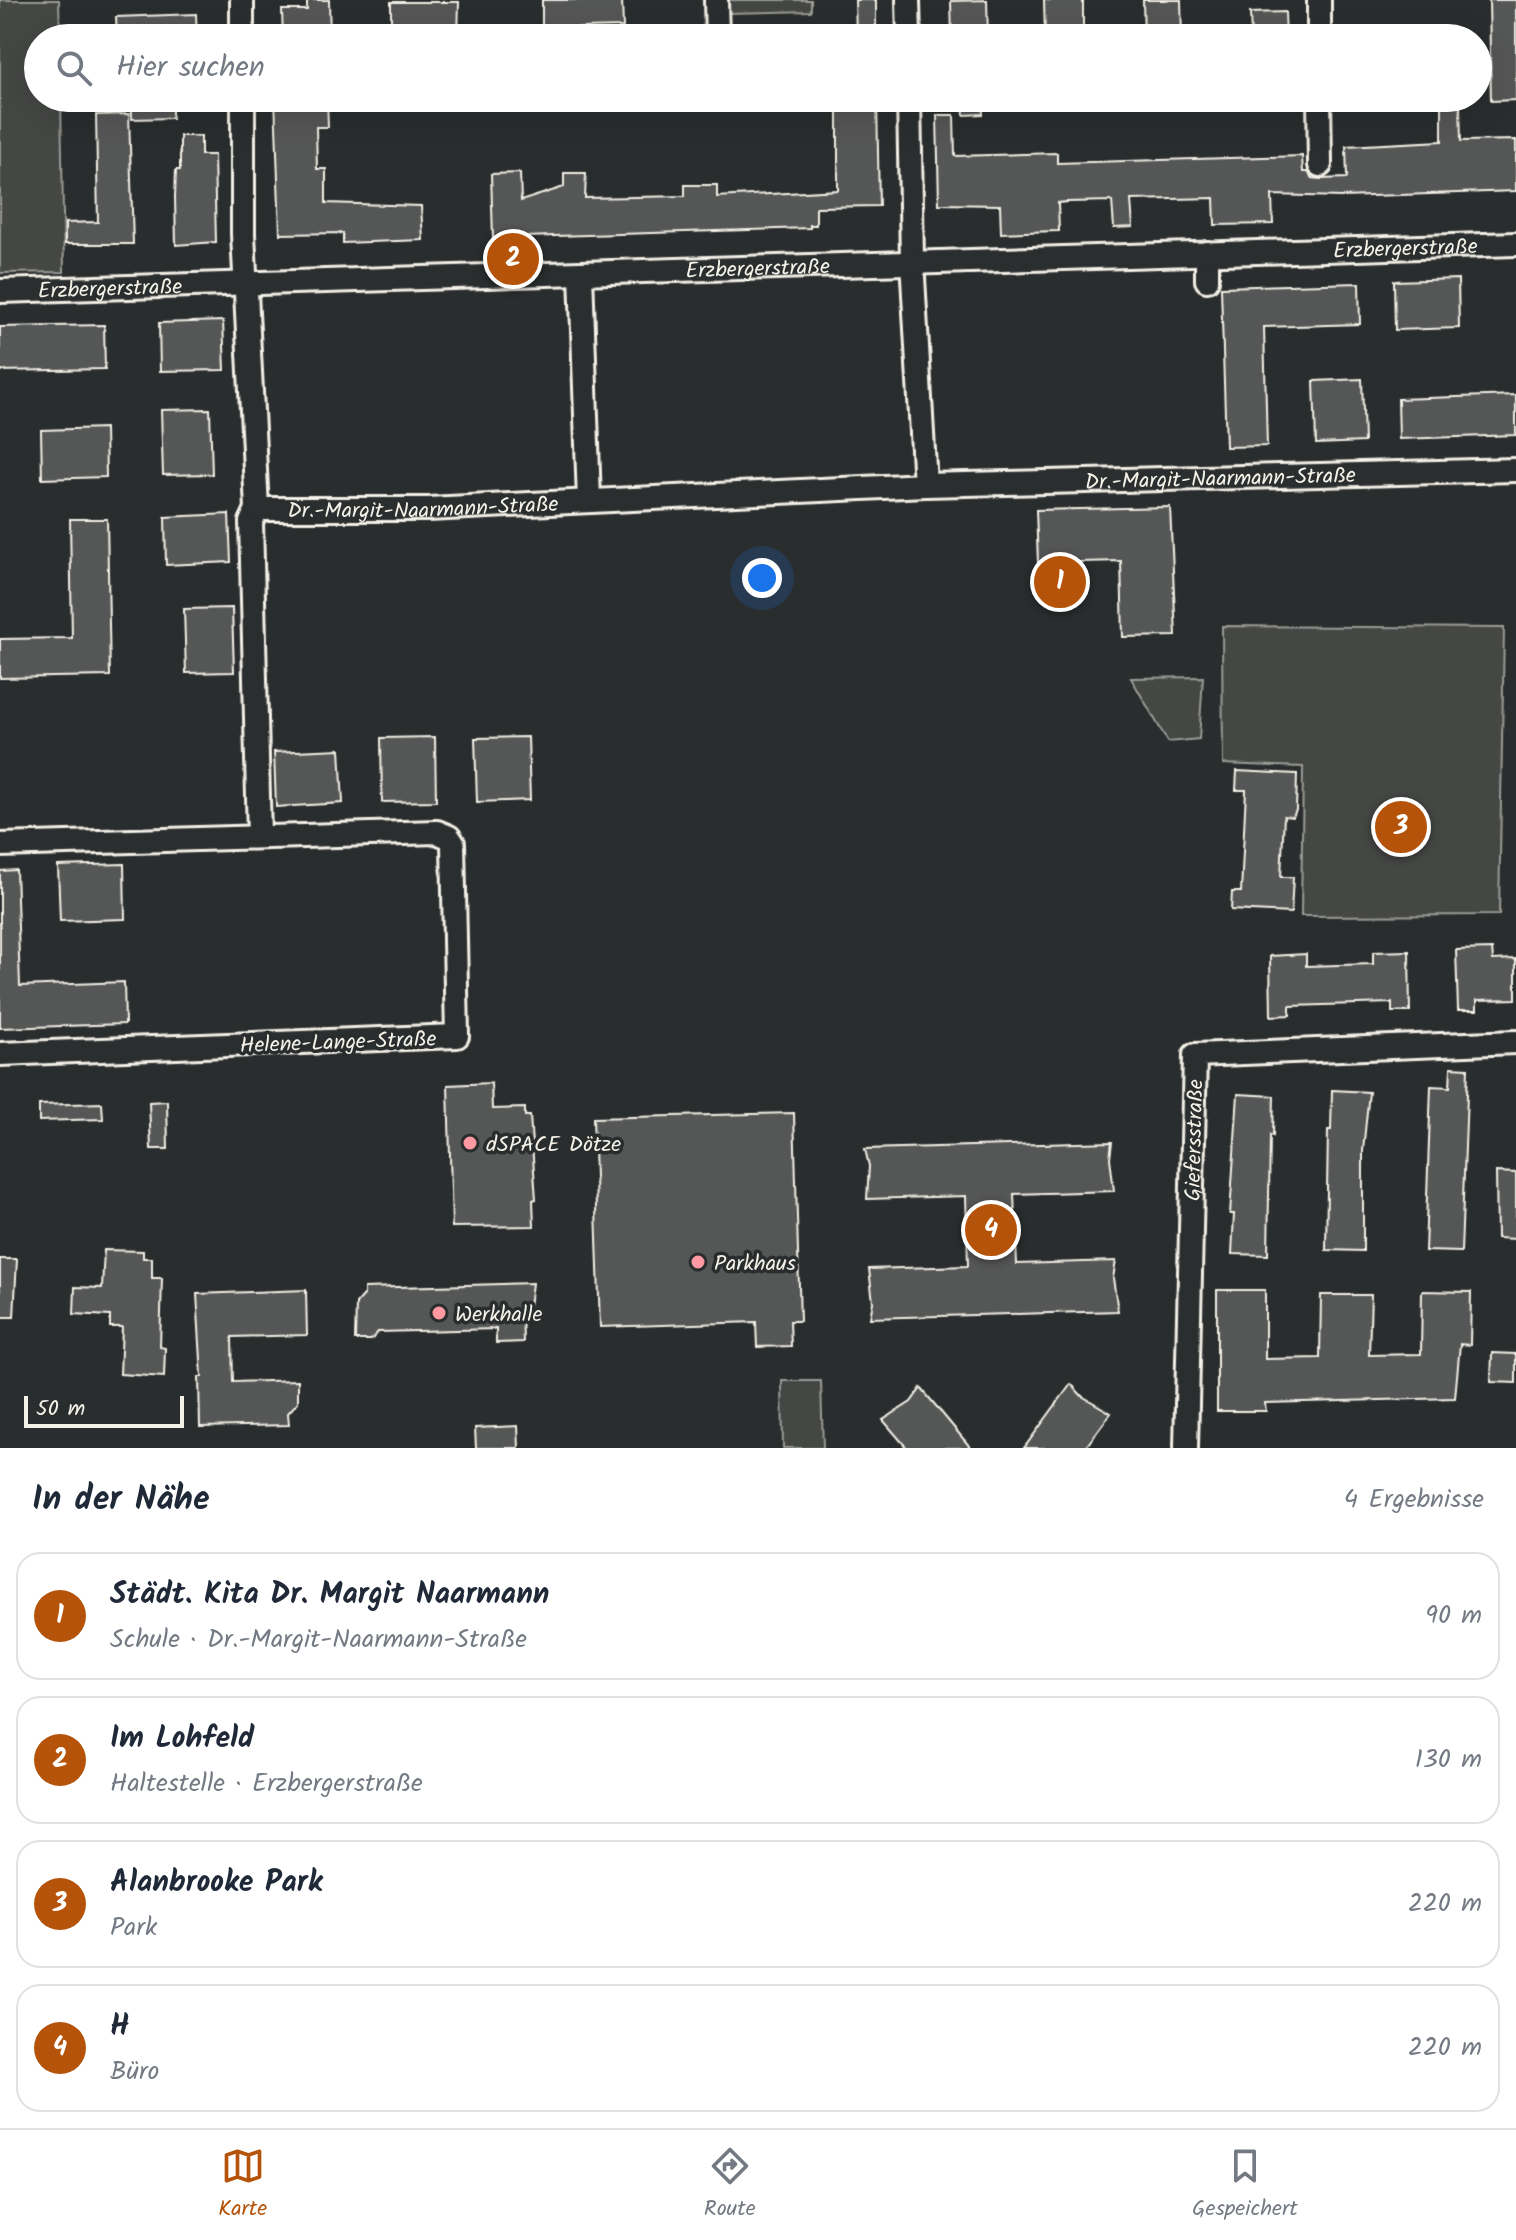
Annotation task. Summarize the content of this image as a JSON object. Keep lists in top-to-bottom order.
{
  "streets": {
    "street": [
      "Erzbergerstraße",
      "Dr.-Margit-Naarmann-Straße",
      "Helene-Lange-Straße",
      "Giefersstraße"
    ]
  },
  "crossings": [
    ["Erzbergerstraße", "Dr.-Margit-Naarmann-Straße"],
    ["Dr.-Margit-Naarmann-Straße", "Helene-Lange-Straße"]
  ],
  "places": ["dSPACE Dötze", "Parkhaus", "Werkhalle"],
  "scale_bar": "50 m",
  "page": {
    "search": "Hier suchen",
    "pins": [
      "2",
      "1",
      "3",
      "4"
    ],
    "scale": "50 m",
    "heading": ["In der Nähe", "4 Ergebnisse"],
    "list": [
      {
        "mark": "1",
        "name": "Städt. Kita Dr. Margit Naarmann",
        "note": "Schule · Dr.-Margit-Naarmann-Straße",
        "value": "90 m"
      },
      {
        "mark": "2",
        "name": "Im Lohfeld",
        "note": "Haltestelle · Erzbergerstraße",
        "value": "130 m"
      },
      {
        "mark": "3",
        "name": "Alanbrooke Park",
        "note": "Park",
        "value": "220 m"
      },
      {
        "mark": "4",
        "name": "H",
        "note": "Büro",
        "value": "220 m"
      }
    ],
    "nav": ["Karte", "Route", "Gespeichert"]
  }
}
